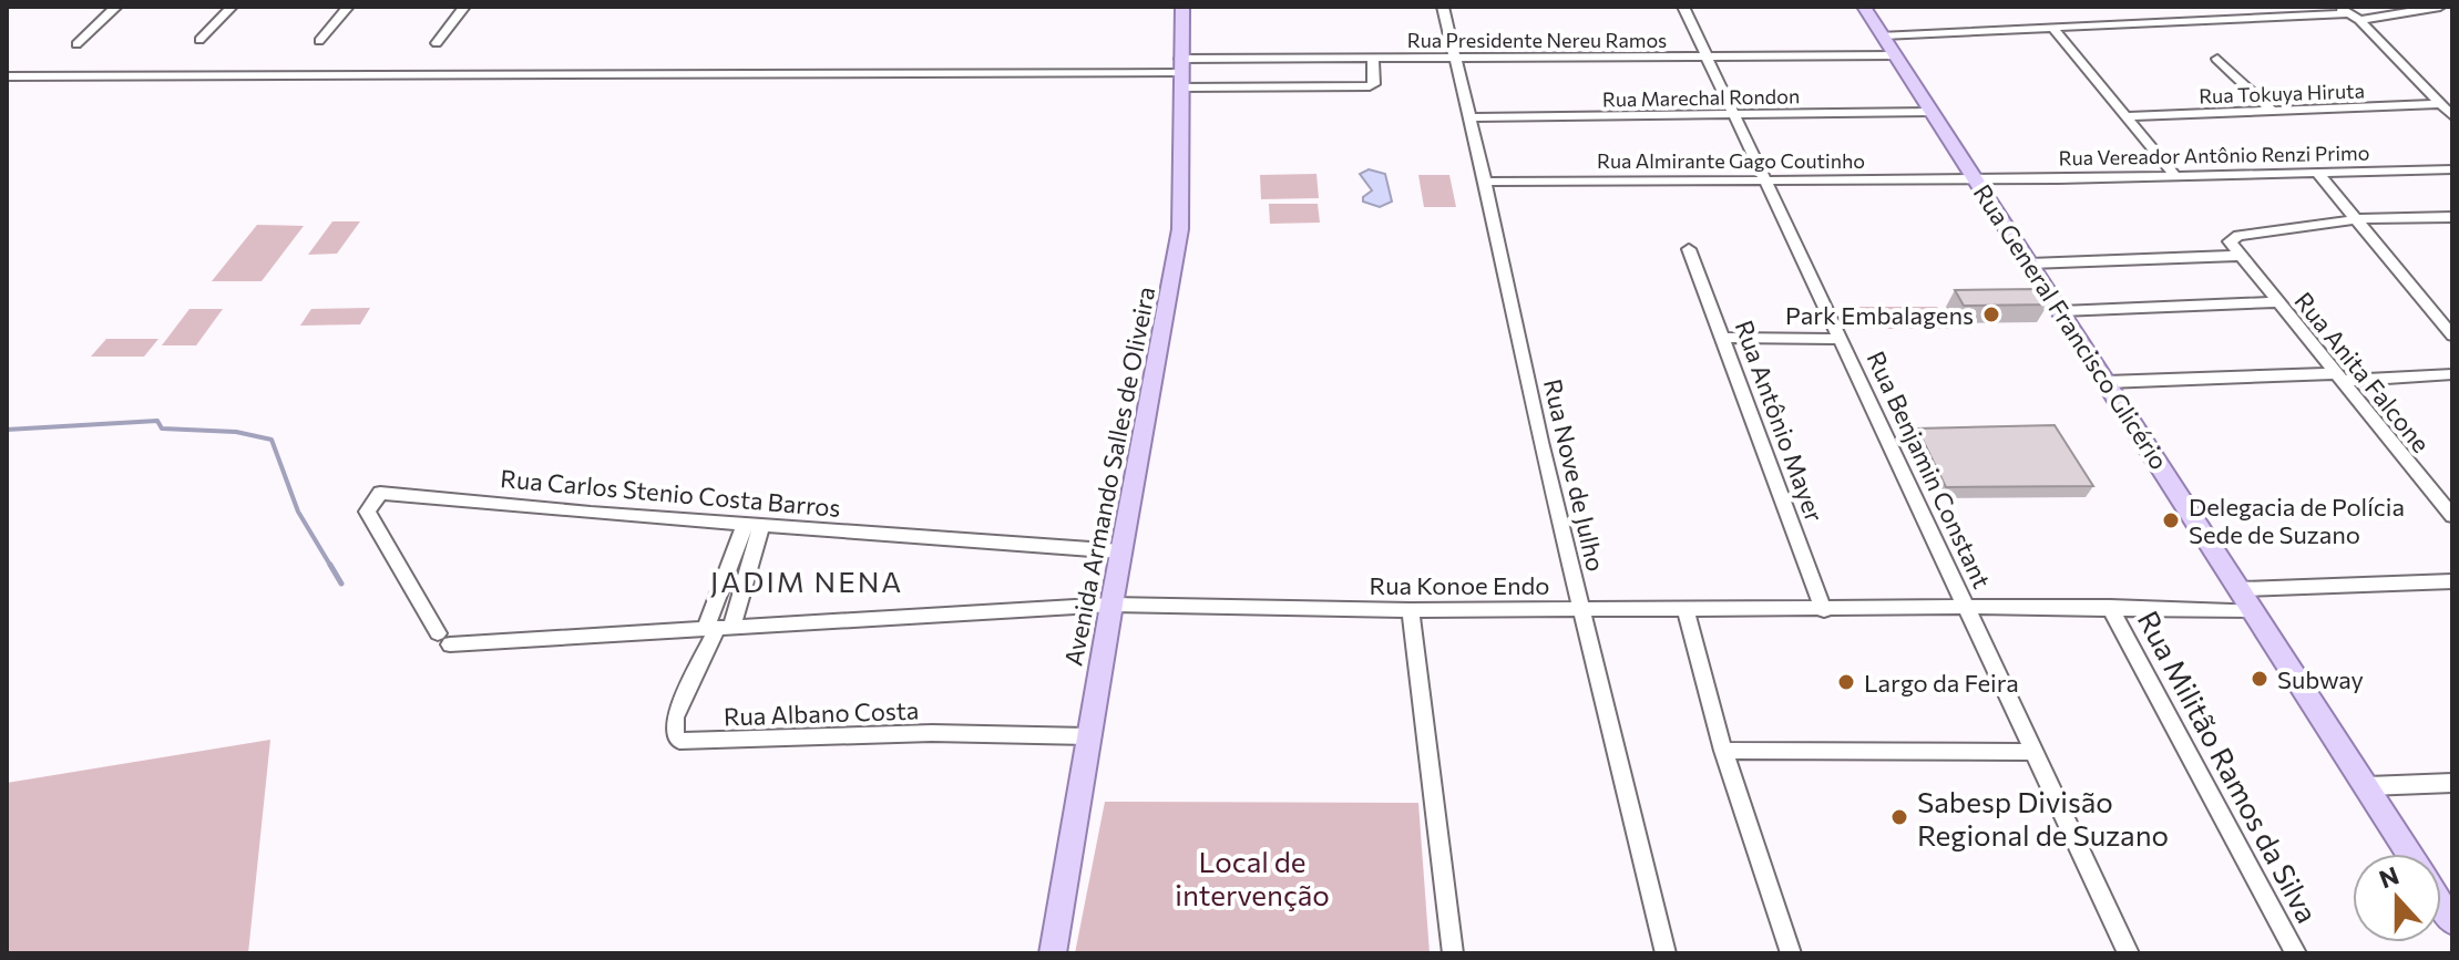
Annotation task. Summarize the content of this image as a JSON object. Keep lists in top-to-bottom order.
{
  "streets": {
    "main road": ["Rua General Francisco Glicério", "Avenida Armando Salles de Oliveira"],
    "street": [
      "Rua Presidente Nereu Ramos",
      "Rua Tokuya Hiruta",
      "Rua Marechal Rondon",
      "Rua Vereador Antônio Renzi Primo",
      "Rua Almirante Gago Coutinho",
      "Rua Anita Falcone",
      "Rua Antônio Mayer",
      "Rua Benjamin Constant",
      "Rua Nove de Julho",
      "Rua Carlos Stenio Costa Barros",
      "Rua Konoe Endo",
      "Rua Albano Costa",
      "Rua Militão Ramos da Silva"
    ]
  },
  "crossings": [
    ["Rua Presidente Nereu Ramos", "Rua General Francisco Glicério"],
    ["Rua Presidente Nereu Ramos", "Rua Benjamin Constant"],
    ["Rua Presidente Nereu Ramos", "Rua Nove de Julho"],
    ["Rua Presidente Nereu Ramos", "Avenida Armando Salles de Oliveira"],
    ["Rua Marechal Rondon", "Rua General Francisco Glicério"],
    ["Rua Marechal Rondon", "Rua Benjamin Constant"],
    ["Rua Marechal Rondon", "Rua Nove de Julho"],
    ["Rua Vereador Antônio Renzi Primo", "Rua Almirante Gago Coutinho"],
    ["Rua Vereador Antônio Renzi Primo", "Rua General Francisco Glicério"],
    ["Rua Almirante Gago Coutinho", "Rua General Francisco Glicério"],
    ["Rua Almirante Gago Coutinho", "Rua Benjamin Constant"],
    ["Rua Almirante Gago Coutinho", "Rua Nove de Julho"],
    ["Rua General Francisco Glicério", "Rua Konoe Endo"],
    ["Rua Antônio Mayer", "Rua Konoe Endo"],
    ["Rua Benjamin Constant", "Rua Konoe Endo"],
    ["Rua Nove de Julho", "Rua Konoe Endo"],
    ["Avenida Armando Salles de Oliveira", "Rua Carlos Stenio Costa Barros"],
    ["Avenida Armando Salles de Oliveira", "Rua Konoe Endo"],
    ["Avenida Armando Salles de Oliveira", "Rua Albano Costa"],
    ["Rua Carlos Stenio Costa Barros", "Rua Konoe Endo"],
    ["Rua Carlos Stenio Costa Barros", "Rua Albano Costa"],
    ["Rua Konoe Endo", "Rua Albano Costa"],
    ["Rua Konoe Endo", "Rua Militão Ramos da Silva"]
  ],
  "districts": ["JADIM NENA"],
  "parks": ["Local de intervenção"],
  "places": [
    "Park Embalagens",
    "Delegacia de Polícia Sede de Suzano",
    "Subway",
    "Largo da Feira",
    "Sabesp Divisão Regional de Suzano"
  ],
  "north": "top"
}
